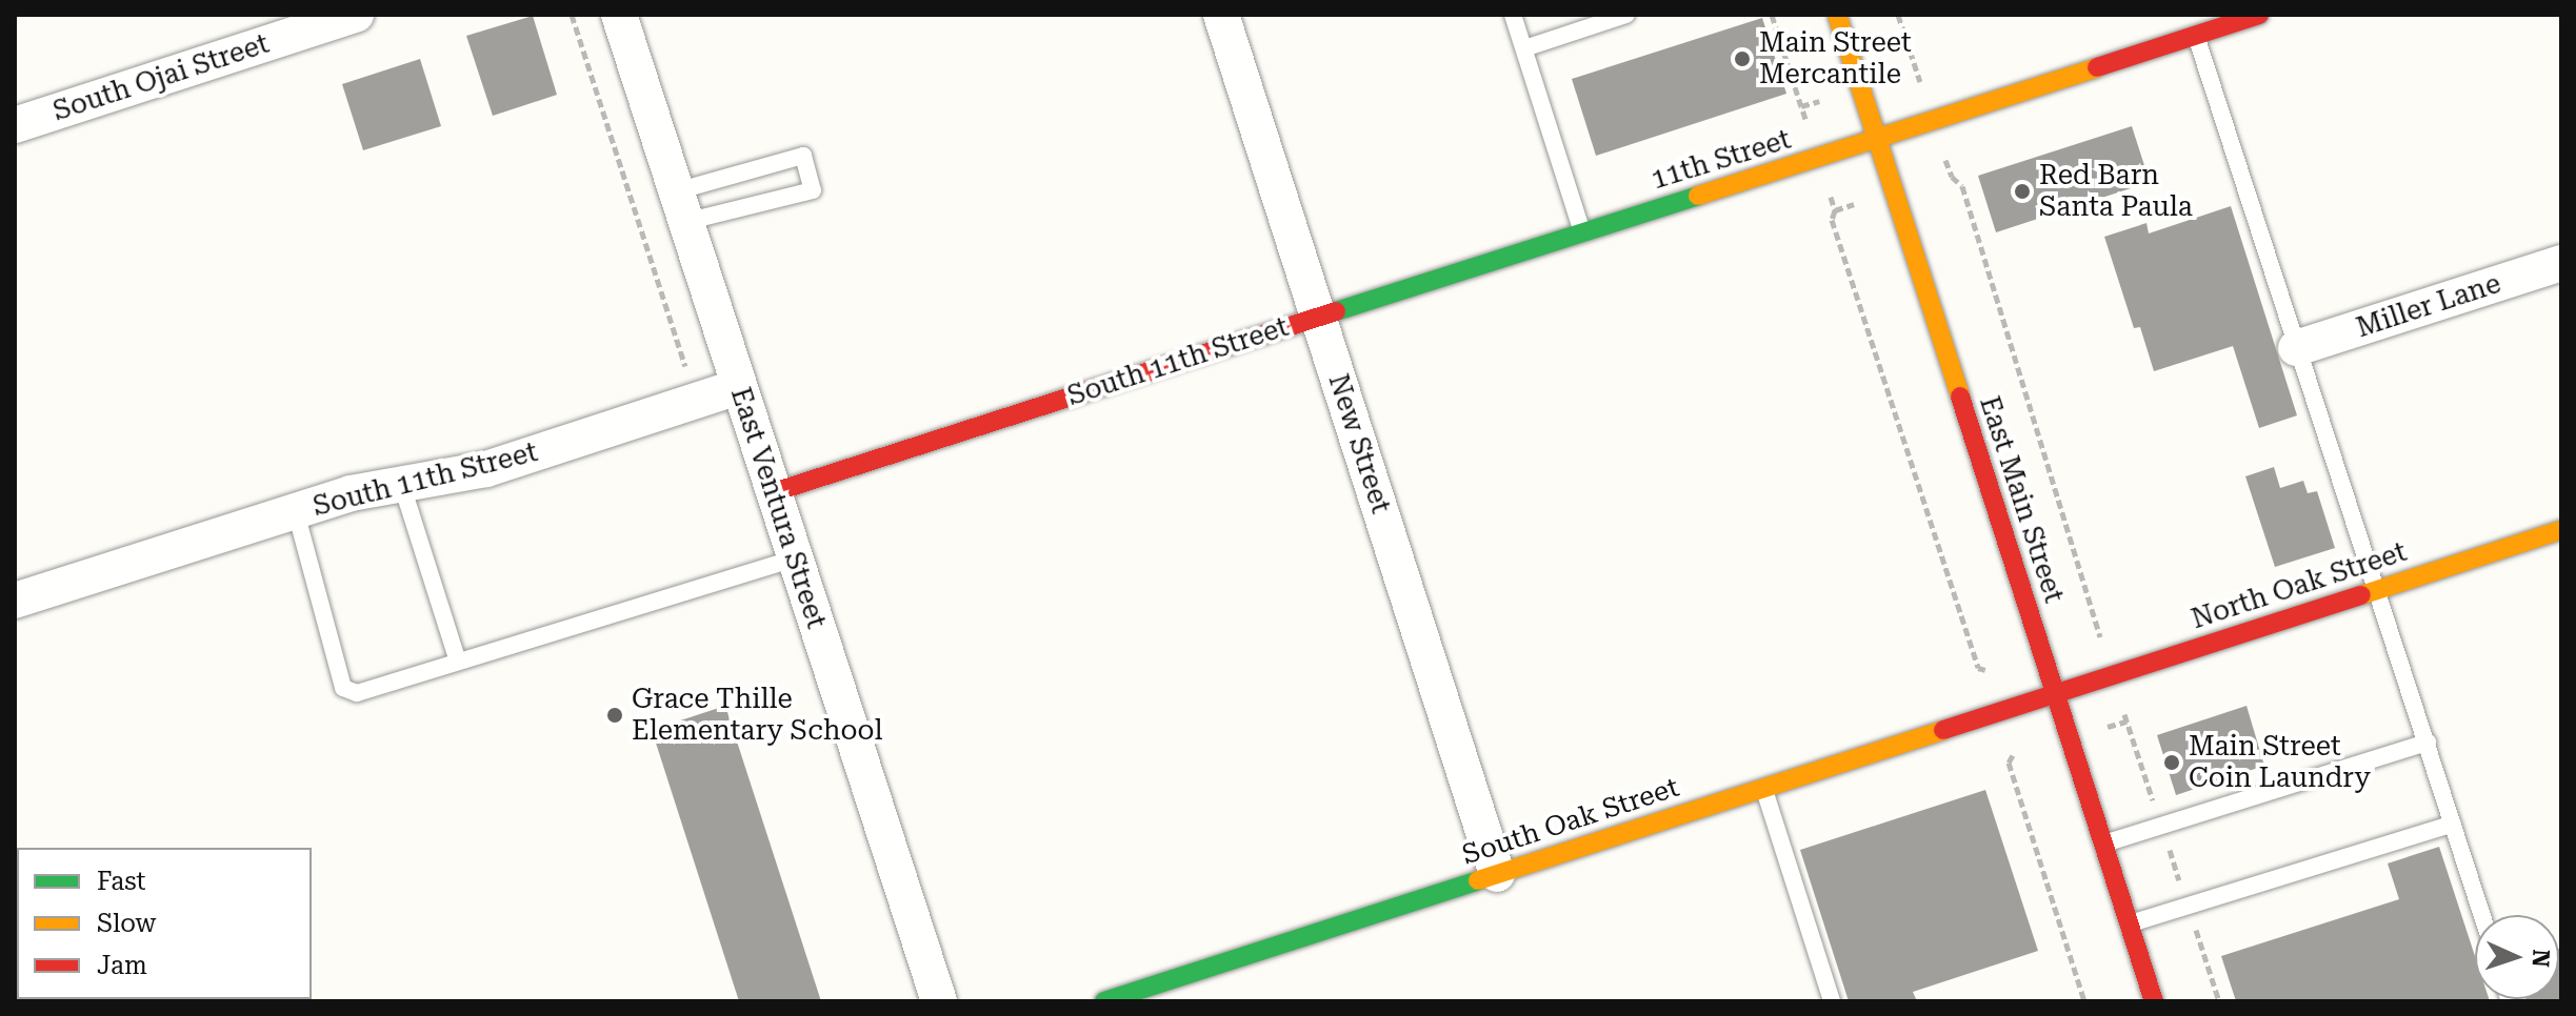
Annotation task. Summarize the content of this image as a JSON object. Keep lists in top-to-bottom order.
{
  "streets": {
    "street": [
      "South Ojai Street",
      "11th Street",
      "Miller Lane",
      "South 11th Street",
      "New Street",
      "East Main Street",
      "East Ventura Street",
      "North Oak Street",
      "South Oak Street"
    ]
  },
  "crossings": [
    ["11th Street", "South 11th Street"],
    ["11th Street", "East Main Street"],
    ["South 11th Street", "New Street"],
    ["South 11th Street", "East Ventura Street"],
    ["New Street", "South Oak Street"],
    ["East Main Street", "North Oak Street"],
    ["East Main Street", "South Oak Street"],
    ["North Oak Street", "South Oak Street"]
  ],
  "places": [
    "Main Street Mercantile",
    "Red Barn Santa Paula",
    "Grace Thille Elementary School",
    "Main Street Coin Laundry"
  ],
  "legend": ["Fast", "Slow", "Jam"],
  "north": "right"
}
